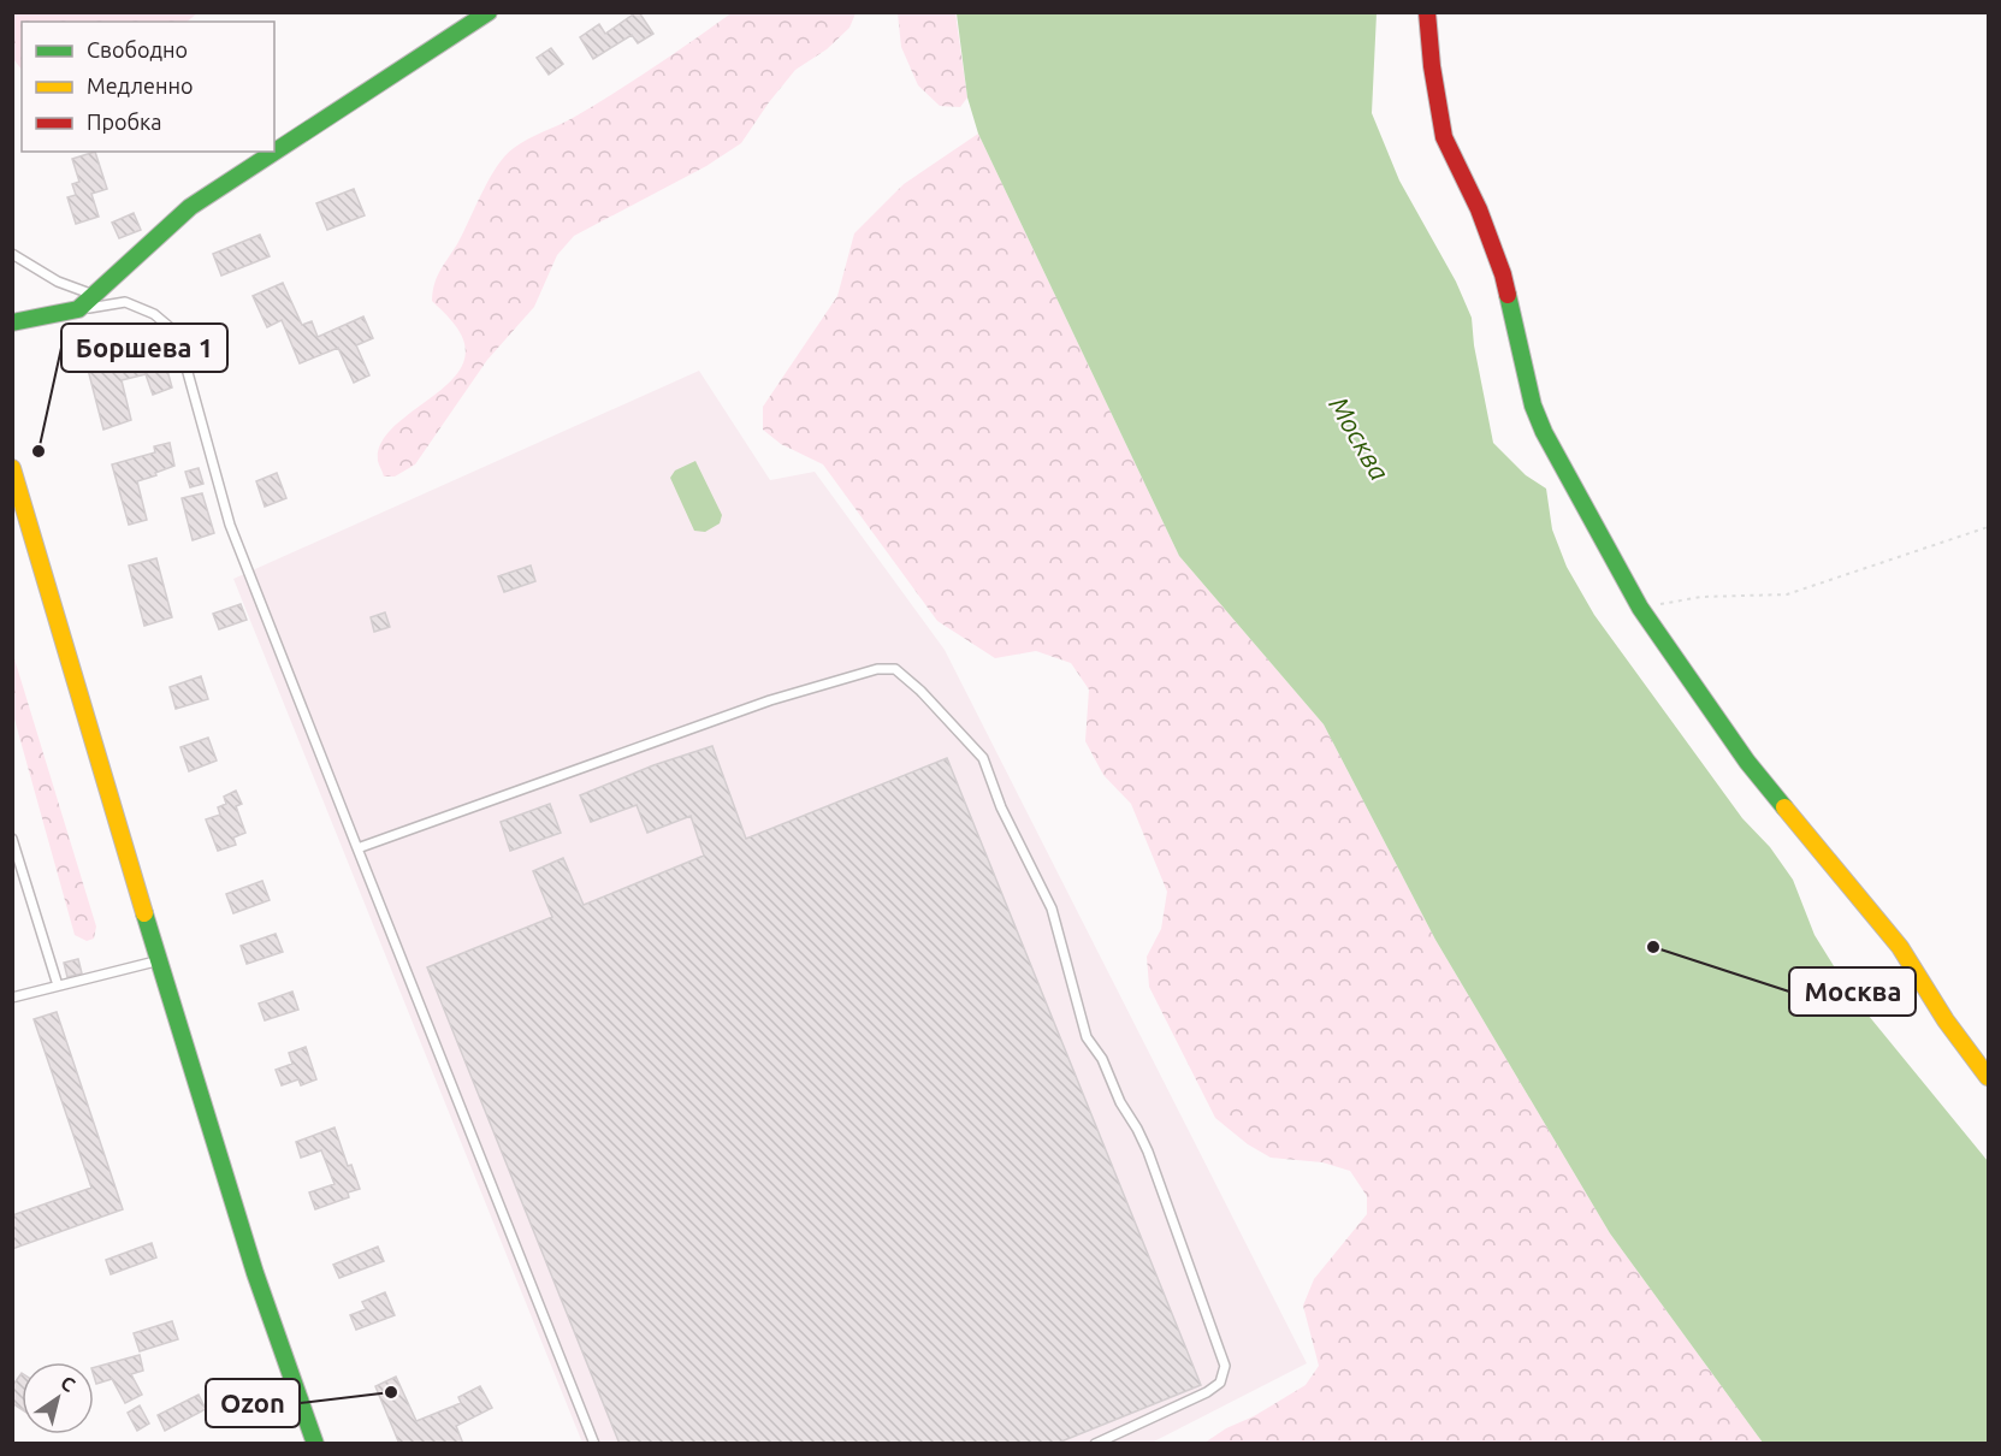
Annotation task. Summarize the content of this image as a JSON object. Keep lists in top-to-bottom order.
{
  "water": ["Москва"],
  "places": ["Боршева 1", "Москва", "Ozon"],
  "legend": ["Свободно", "Медленно", "Пробка"],
  "north": "top right"
}
